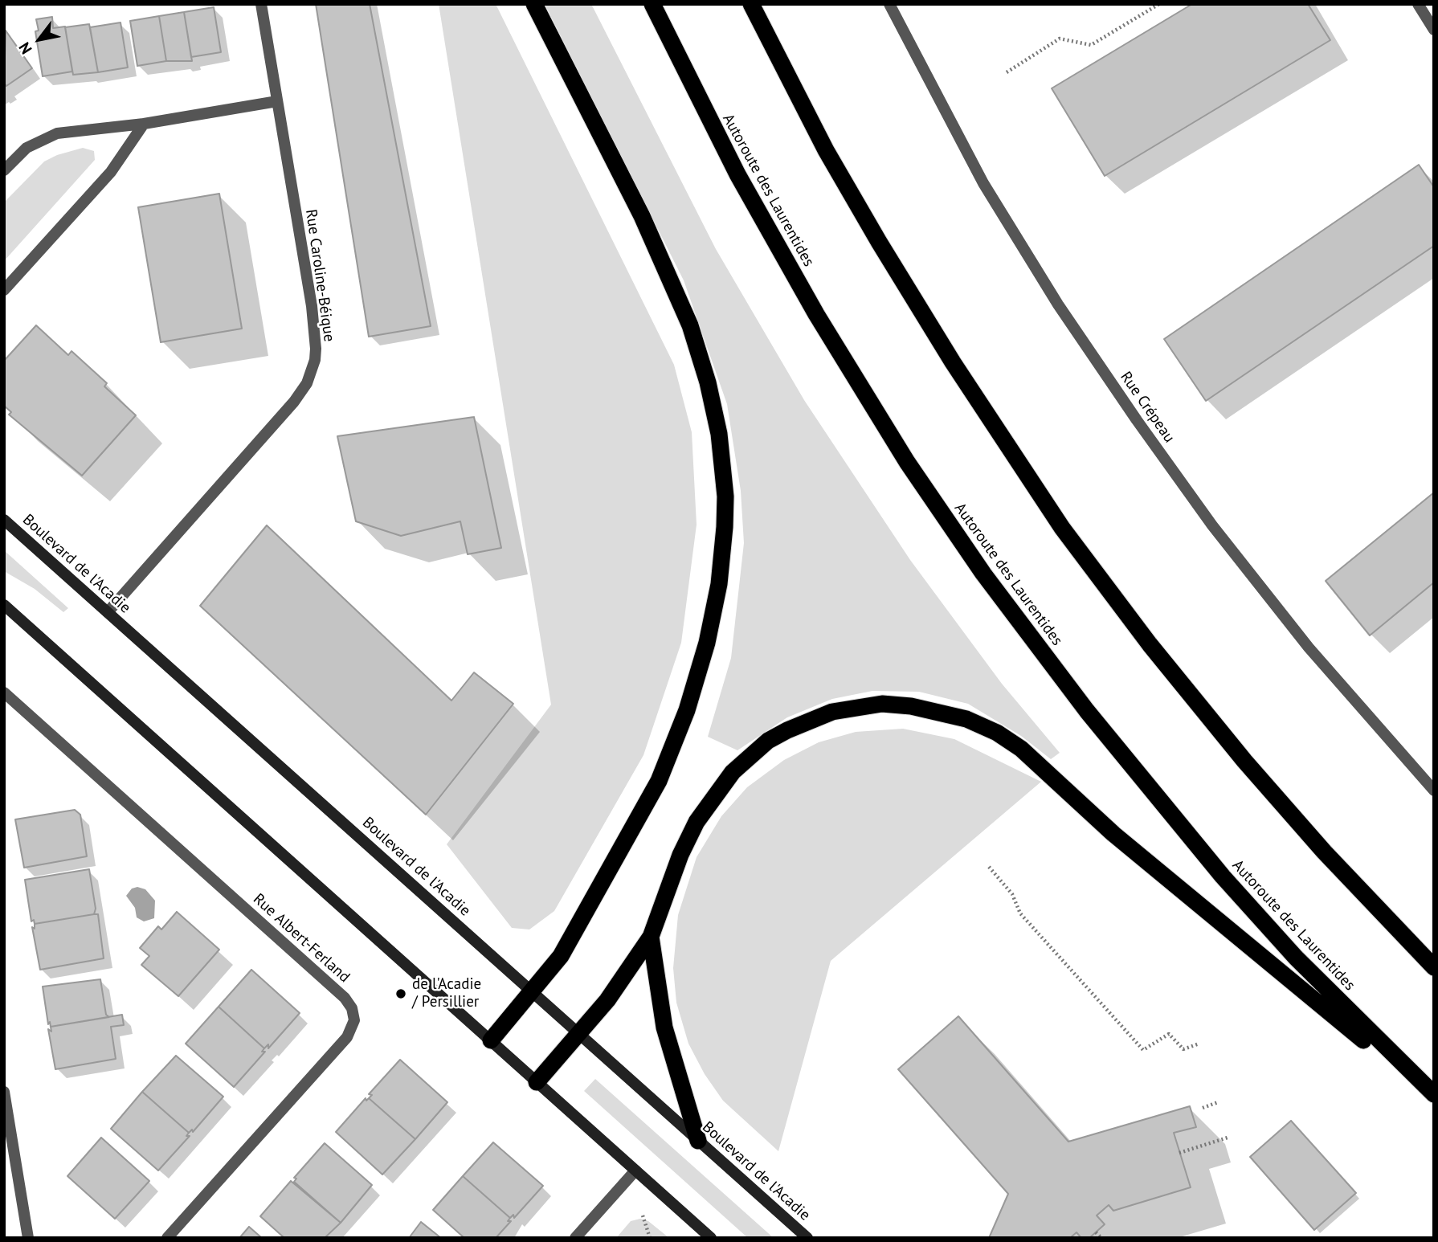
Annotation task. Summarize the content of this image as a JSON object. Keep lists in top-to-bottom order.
{
  "streets": {
    "highway": ["Autoroute des Laurentides"],
    "main road": ["Boulevard de l'Acadie"],
    "street": ["Rue Caroline-Béique", "Rue Crépeau", "Rue Albert-Ferland"]
  },
  "crossings": [
    ["Rue Caroline-Béique", "Boulevard de l'Acadie"]
  ],
  "places": ["de l'Acadie / Persillier"],
  "north": "bottom left"
}
